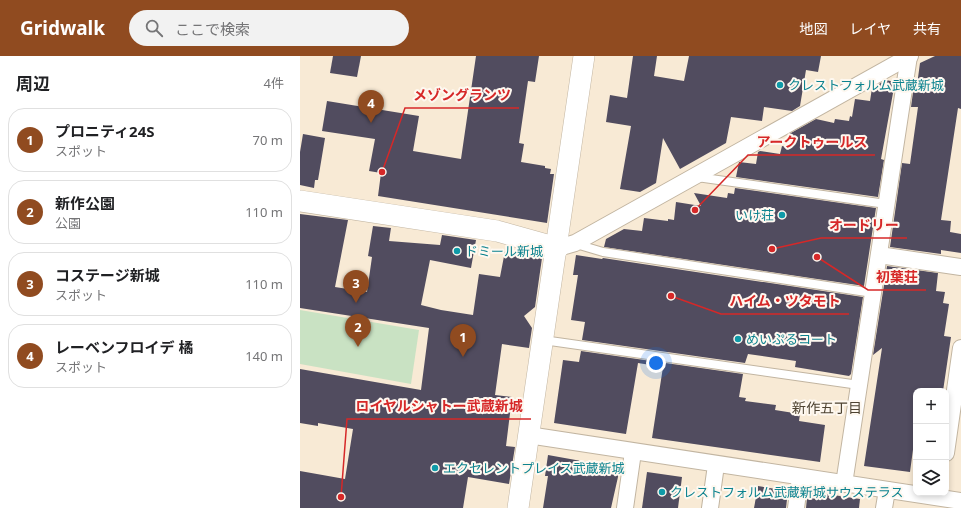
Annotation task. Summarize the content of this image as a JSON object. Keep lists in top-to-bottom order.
{
  "districts": ["新作五丁目"],
  "places": [
    "クレストフォルム武蔵新城",
    "メゾングランツ",
    "アークトゥールス",
    "いけ荘",
    "オードリー",
    "ドミール新城",
    "初葉荘",
    "ハイム・ツタモト",
    "めいぷるコート",
    "エクセレントプレイス武蔵新城",
    "クレストフォルム武蔵新城サウステラス",
    "ロイヤルシャトー武蔵新城"
  ],
  "page": {
    "header": "Gridwalk",
    "search": "ここで検索",
    "nav": ["地図", "レイヤ", "共有"],
    "heading": ["周辺", "4件"],
    "pins": [
      "4",
      "3",
      "2",
      "1"
    ],
    "list": [
      {
        "mark": "1",
        "name": "プロニティ24S",
        "note": "スポット",
        "value": "70 m"
      },
      {
        "mark": "2",
        "name": "新作公園",
        "note": "公園",
        "value": "110 m"
      },
      {
        "mark": "3",
        "name": "コステージ新城",
        "note": "スポット",
        "value": "110 m"
      },
      {
        "mark": "4",
        "name": "レーベンフロイデ 橘",
        "note": "スポット",
        "value": "140 m"
      }
    ],
    "map_buttons": ["+", "−"]
  }
}
